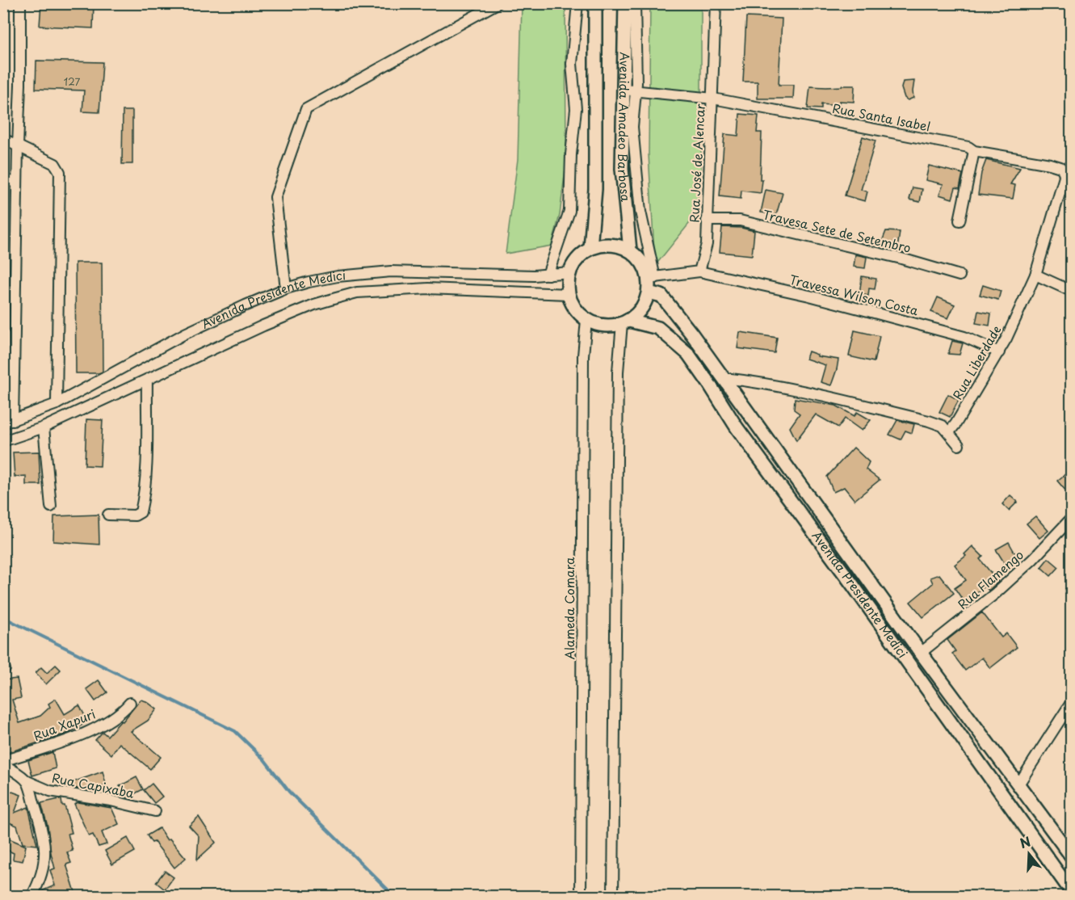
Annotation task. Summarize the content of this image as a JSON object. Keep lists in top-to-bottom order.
{
  "streets": {
    "main road": ["Avenida Amadeo Barbosa", "Avenida Presidente Medici"],
    "street": [
      "Rua Santa Isabel",
      "Rua José de Alencar",
      "Travesa Sete de Setembro",
      "Travessa Wilson Costa",
      "Rua Liberdade",
      "Rua Flamengo",
      "Alameda Comara",
      "Rua Xapuri",
      "Rua Capixaba"
    ]
  },
  "crossings": [
    ["Rua Santa Isabel", "Avenida Amadeo Barbosa"],
    ["Rua Santa Isabel", "Rua José de Alencar"],
    ["Rua Santa Isabel", "Rua Liberdade"],
    ["Avenida Amadeo Barbosa", "Avenida Presidente Medici"],
    ["Avenida Amadeo Barbosa", "Alameda Comara"],
    ["Rua José de Alencar", "Travesa Sete de Setembro"],
    ["Rua José de Alencar", "Travessa Wilson Costa"],
    ["Travessa Wilson Costa", "Rua Liberdade"],
    ["Avenida Presidente Medici", "Rua Flamengo"],
    ["Avenida Presidente Medici", "Alameda Comara"],
    ["Rua Xapuri", "Rua Capixaba"]
  ],
  "house_numbers": ["127"],
  "north": "top"
}
